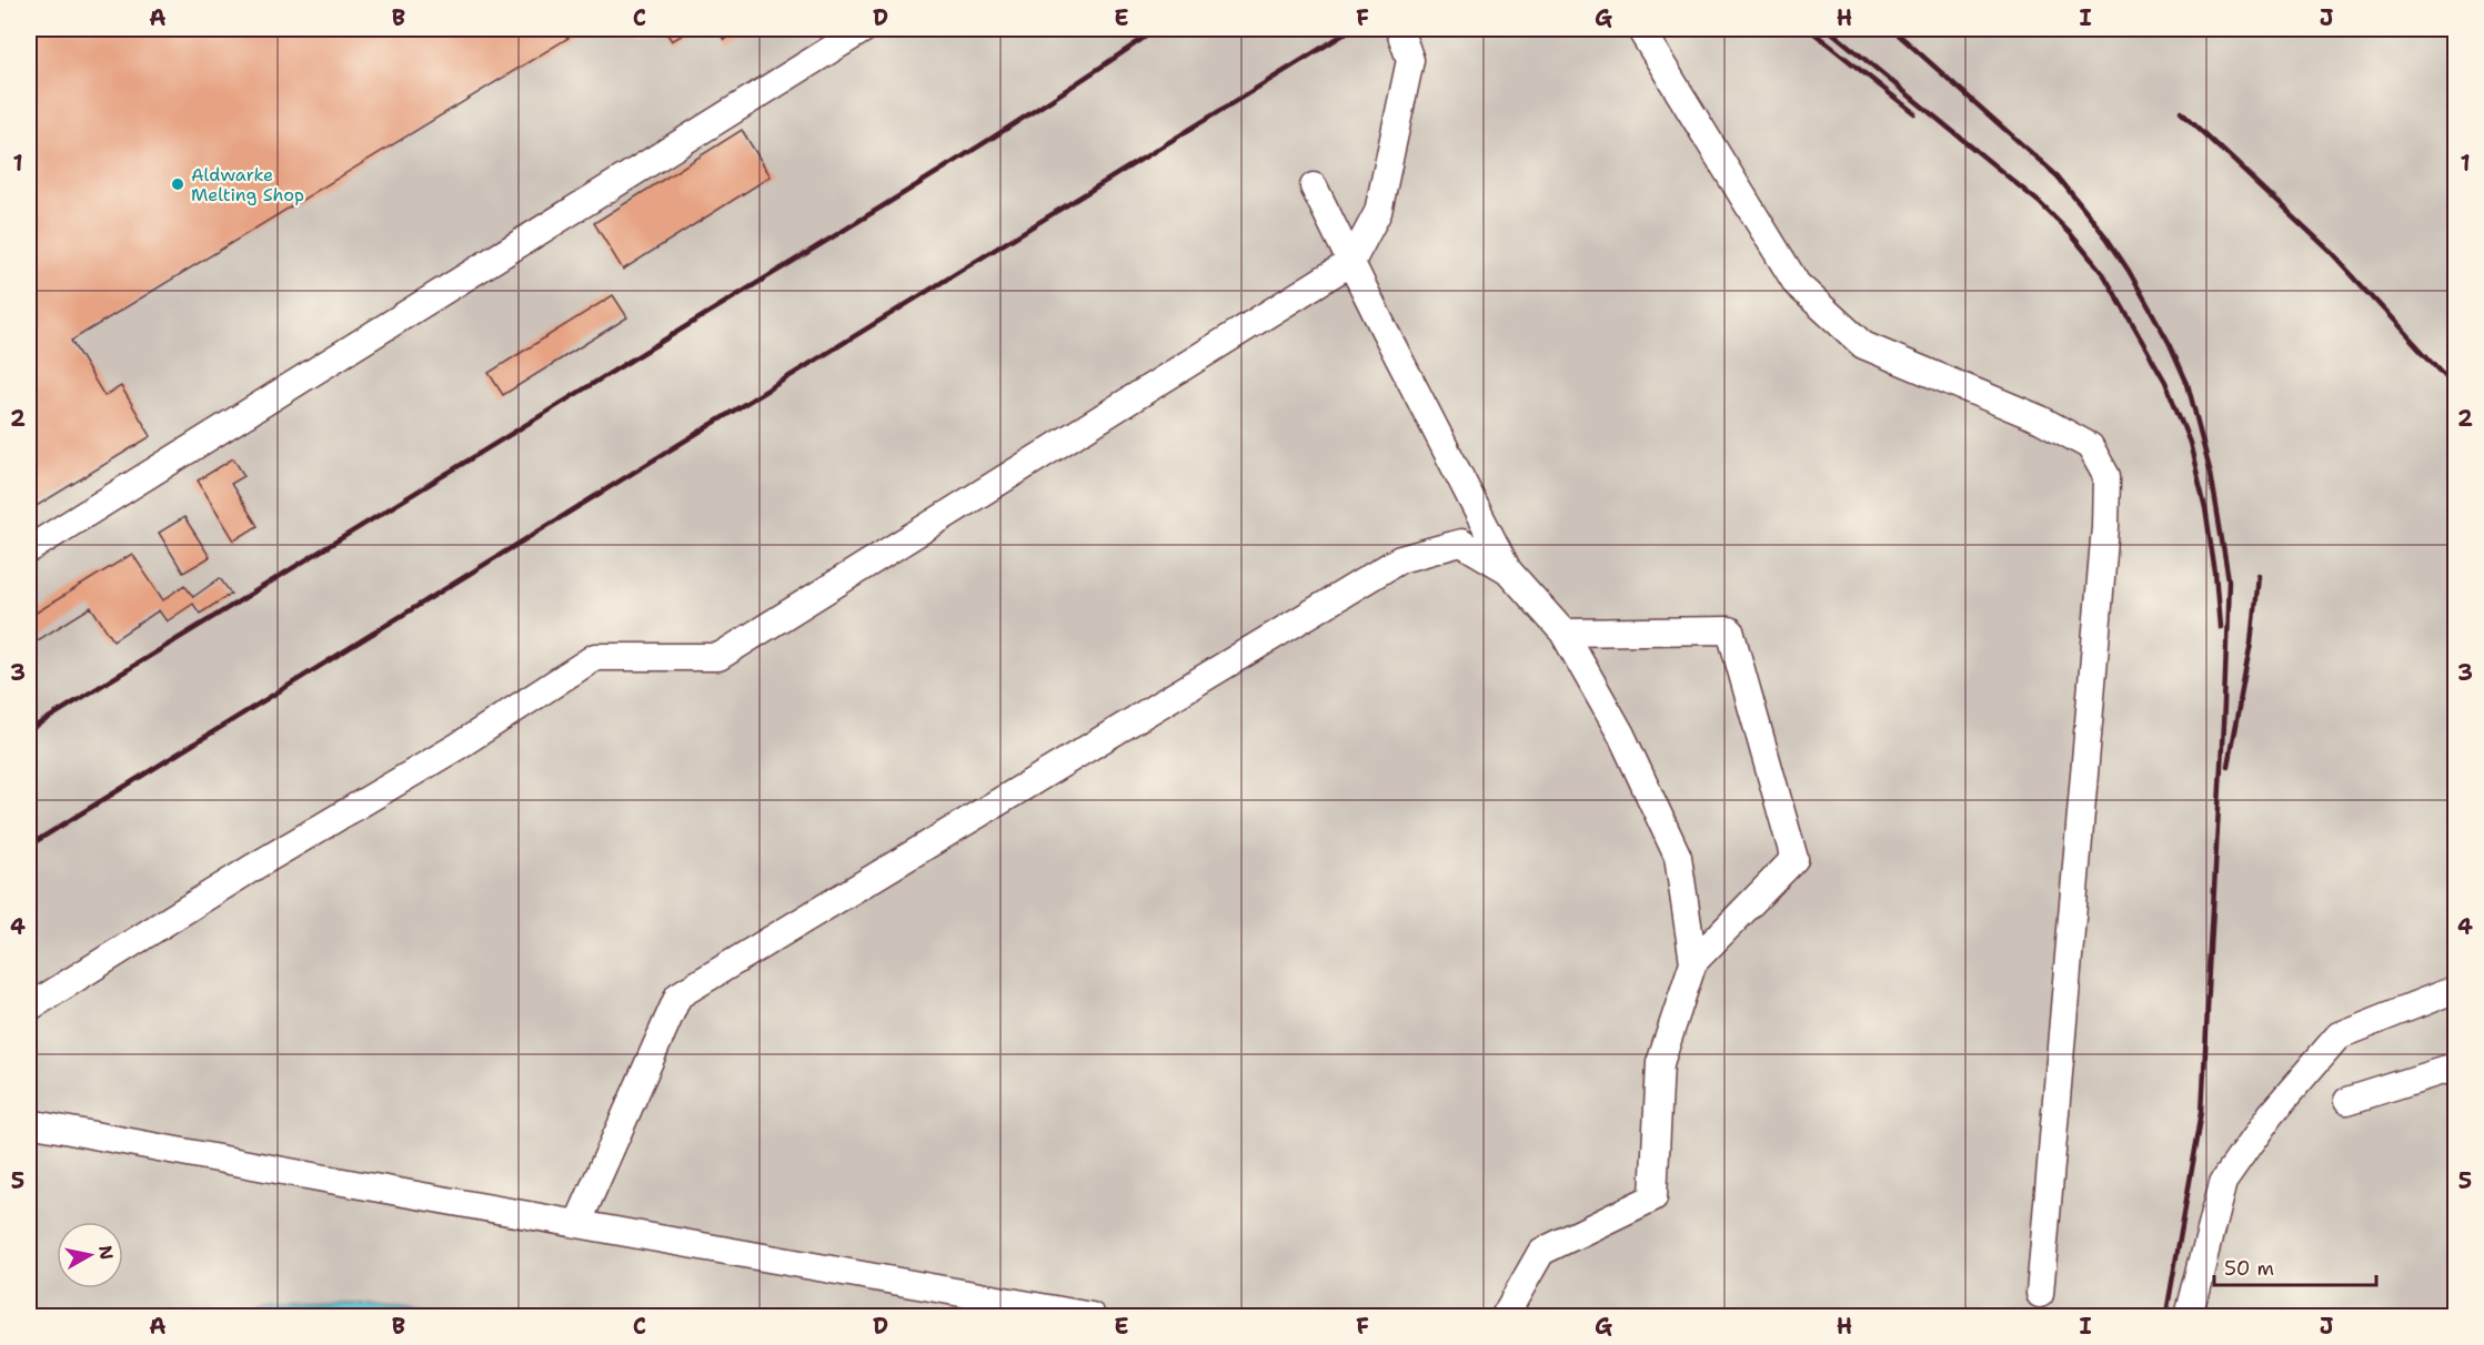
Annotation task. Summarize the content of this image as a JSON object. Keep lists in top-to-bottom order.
{
  "places": ["Aldwarke Melting Shop"],
  "scale_bar": "50 m",
  "north": "right",
  "grid": {
    "columns": [
      "A",
      "B",
      "C",
      "D",
      "E",
      "F",
      "G",
      "H",
      "I",
      "J"
    ],
    "rows": [
      "1",
      "2",
      "3",
      "4",
      "5"
    ]
  }
}
